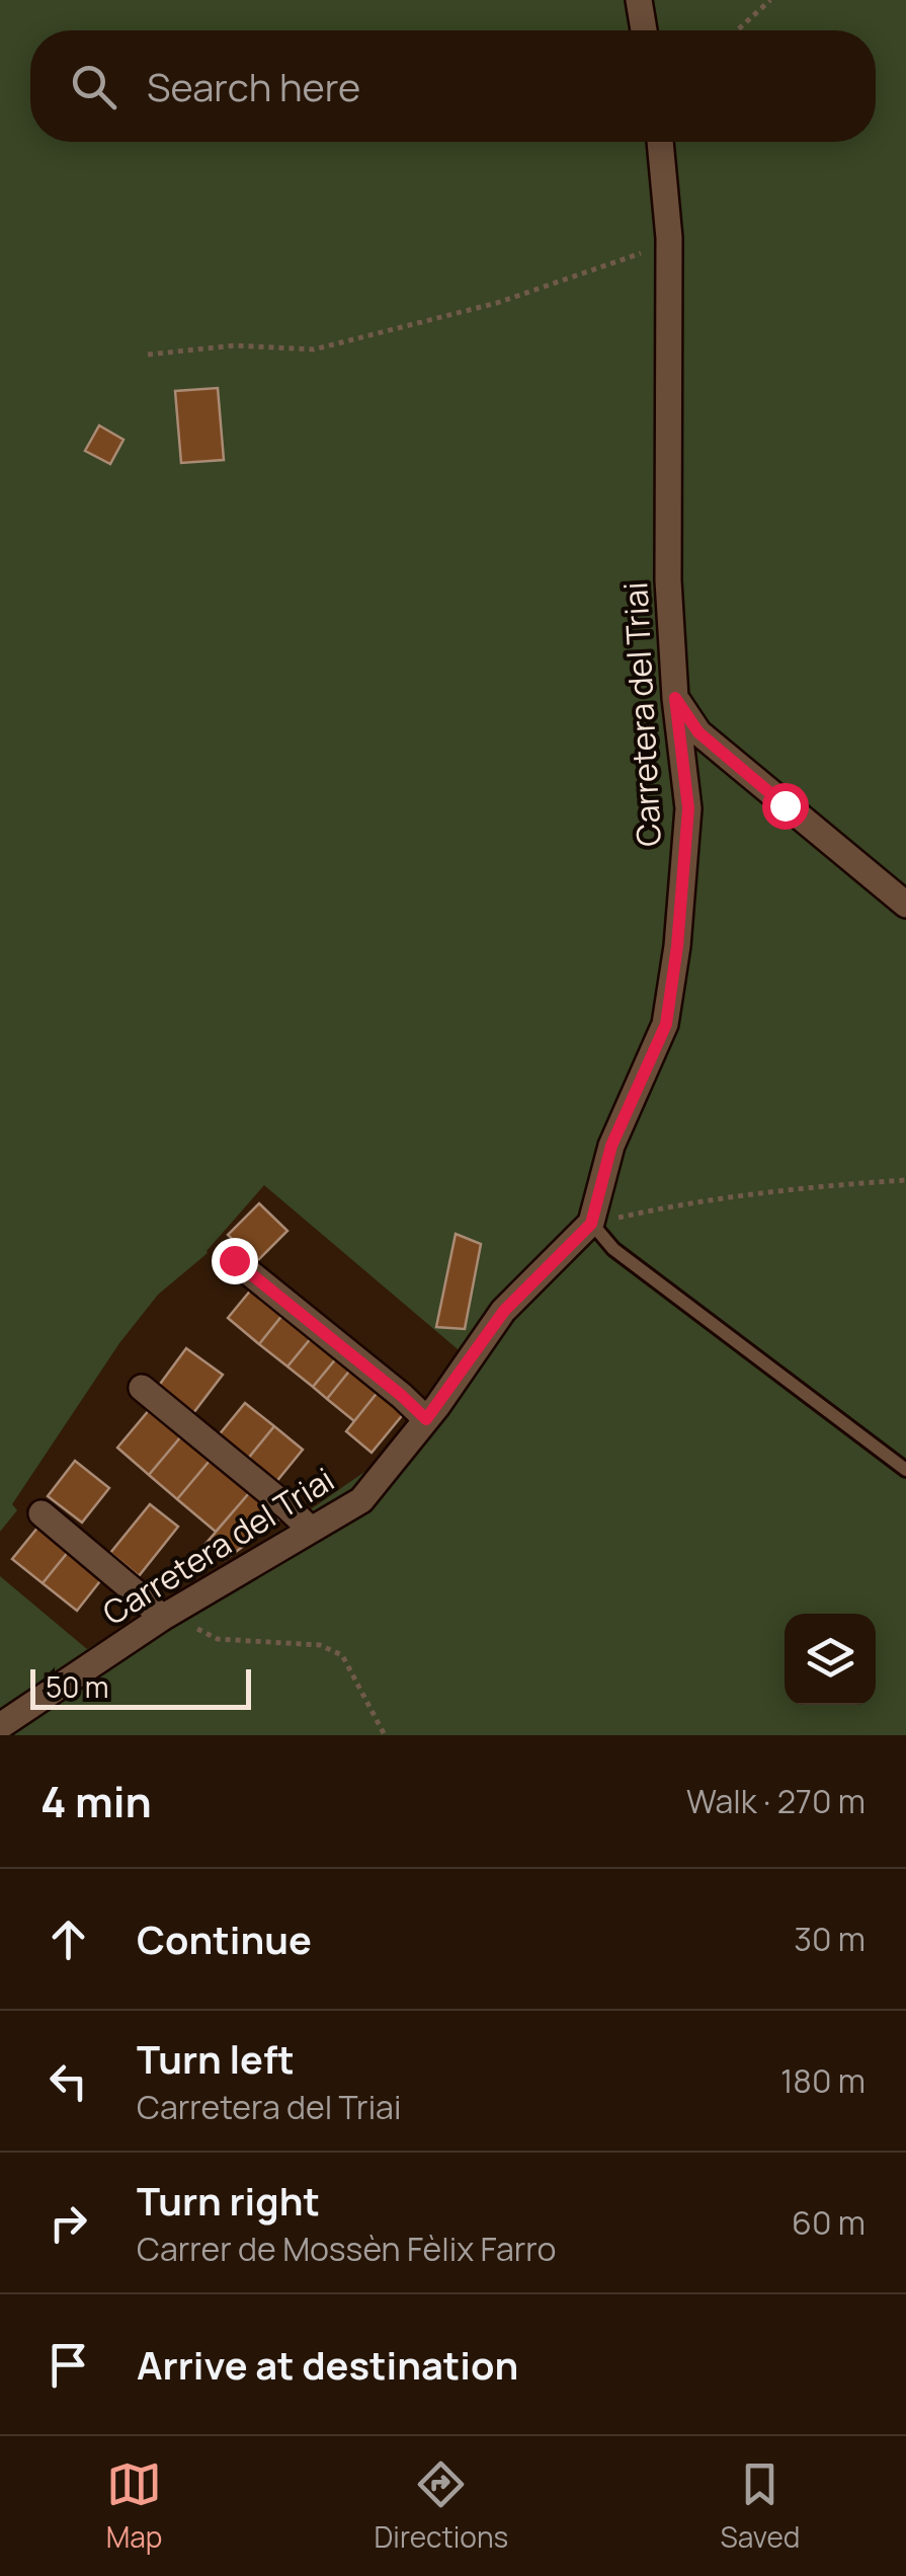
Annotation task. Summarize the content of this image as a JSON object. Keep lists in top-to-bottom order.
{
  "streets": {
    "street": ["Carretera del Triai"]
  },
  "scale_bar": "50 m",
  "page": {
    "search": "Search here",
    "scale": "50 m",
    "heading": ["4 min", "Walk · 270 m"],
    "list": [
      ["Continue", "30 m"],
      ["Turn left", "Carretera del Triai", "180 m"],
      ["Turn right", "Carrer de Mossèn Fèlix Farro", "60 m"],
      "Arrive at destination"
    ],
    "nav": ["Map", "Directions", "Saved"]
  }
}
